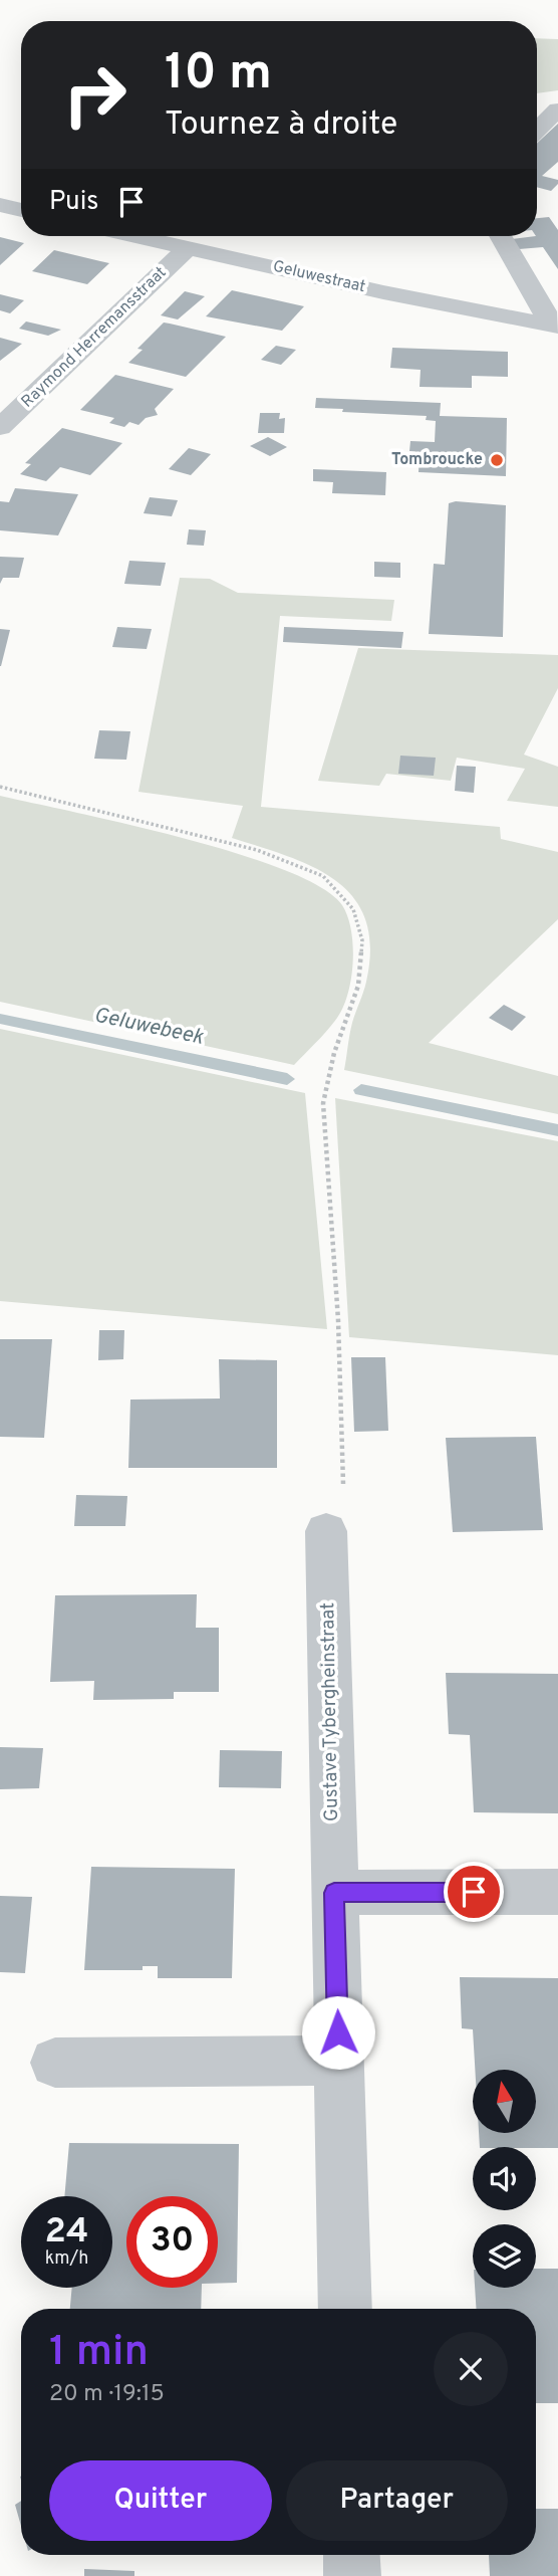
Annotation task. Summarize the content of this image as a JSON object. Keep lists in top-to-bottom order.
{
  "streets": {
    "street": ["Geluwestraat", "Raymond Herremansstraat", "Gustave Tybergheinstraat"]
  },
  "crossings": [
    ["Geluwestraat", "Raymond Herremansstraat"]
  ],
  "water": ["Geluwebeek"],
  "places": ["Tombroucke"],
  "north": "top",
  "page": {
    "turn": ["10 m", "Tournez à droite"],
    "then": "Puis",
    "speed": "24 km/h",
    "limit": "30",
    "heading": ["1 min", "20 m · 19:15"],
    "buttons": ["Quitter", "Partager"]
  }
}
